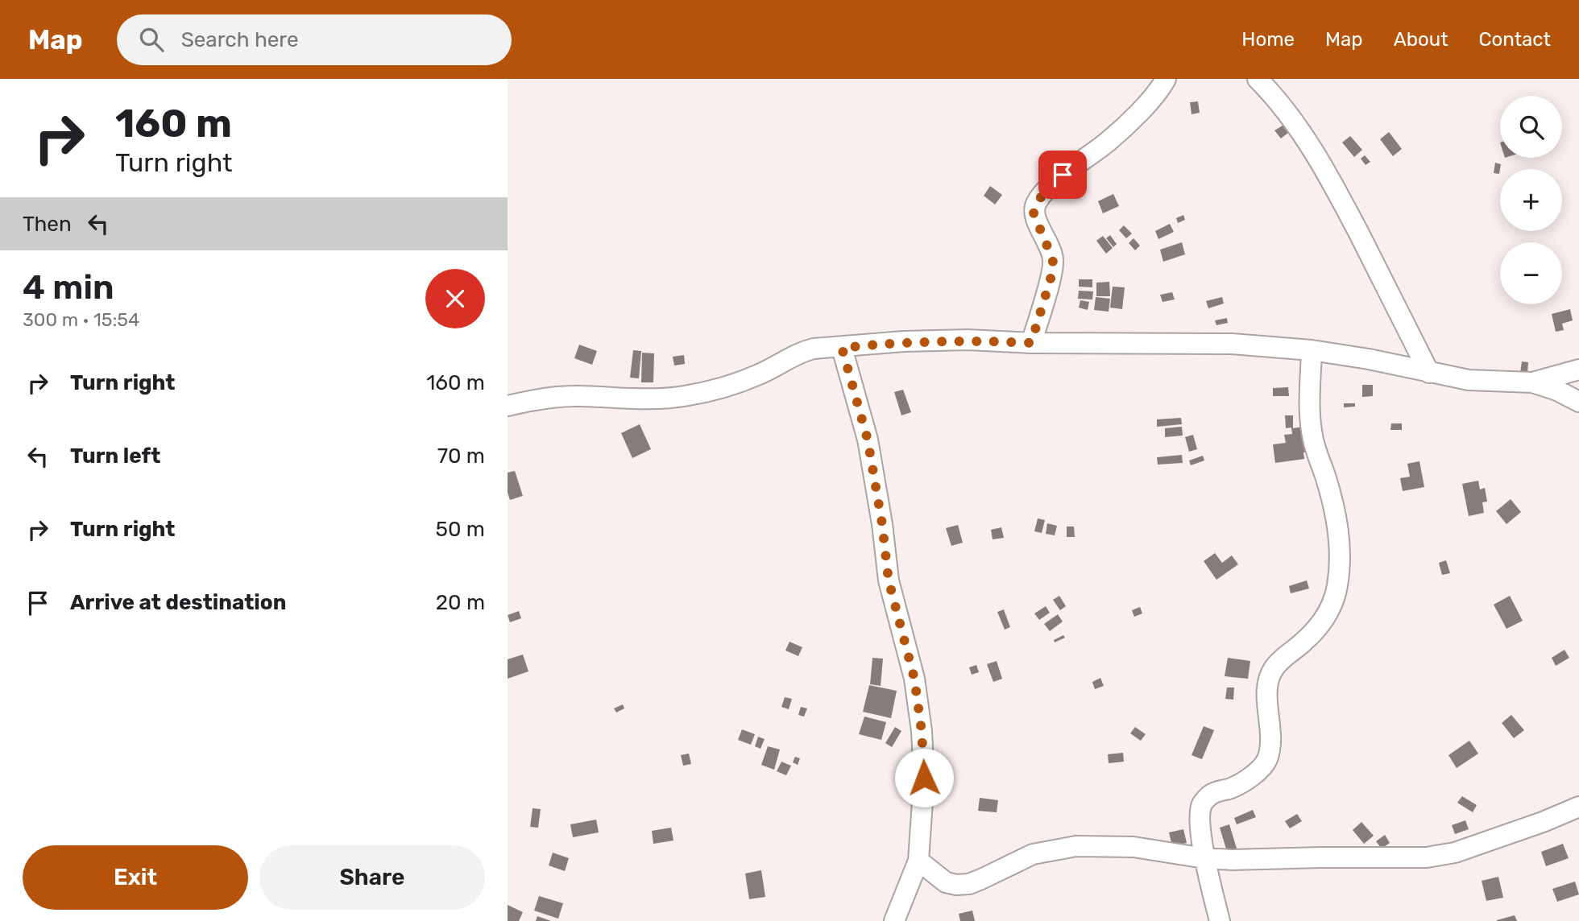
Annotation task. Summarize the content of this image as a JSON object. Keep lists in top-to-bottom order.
{
  "page": {
    "header": "Map",
    "search": "Search here",
    "nav": [
      "Home",
      "Map",
      "About",
      "Contact"
    ],
    "turn": ["160 m", "Turn right"],
    "map_buttons": ["+", "−"],
    "then": "Then",
    "heading": ["4 min", "300 m · 15:54"],
    "list": [
      {
        "name": "Turn right",
        "value": "160 m"
      },
      {
        "name": "Turn left",
        "value": "70 m"
      },
      {
        "name": "Turn right",
        "value": "50 m"
      },
      {
        "name": "Arrive at destination",
        "value": "20 m"
      }
    ],
    "buttons": ["Exit", "Share"]
  }
}
